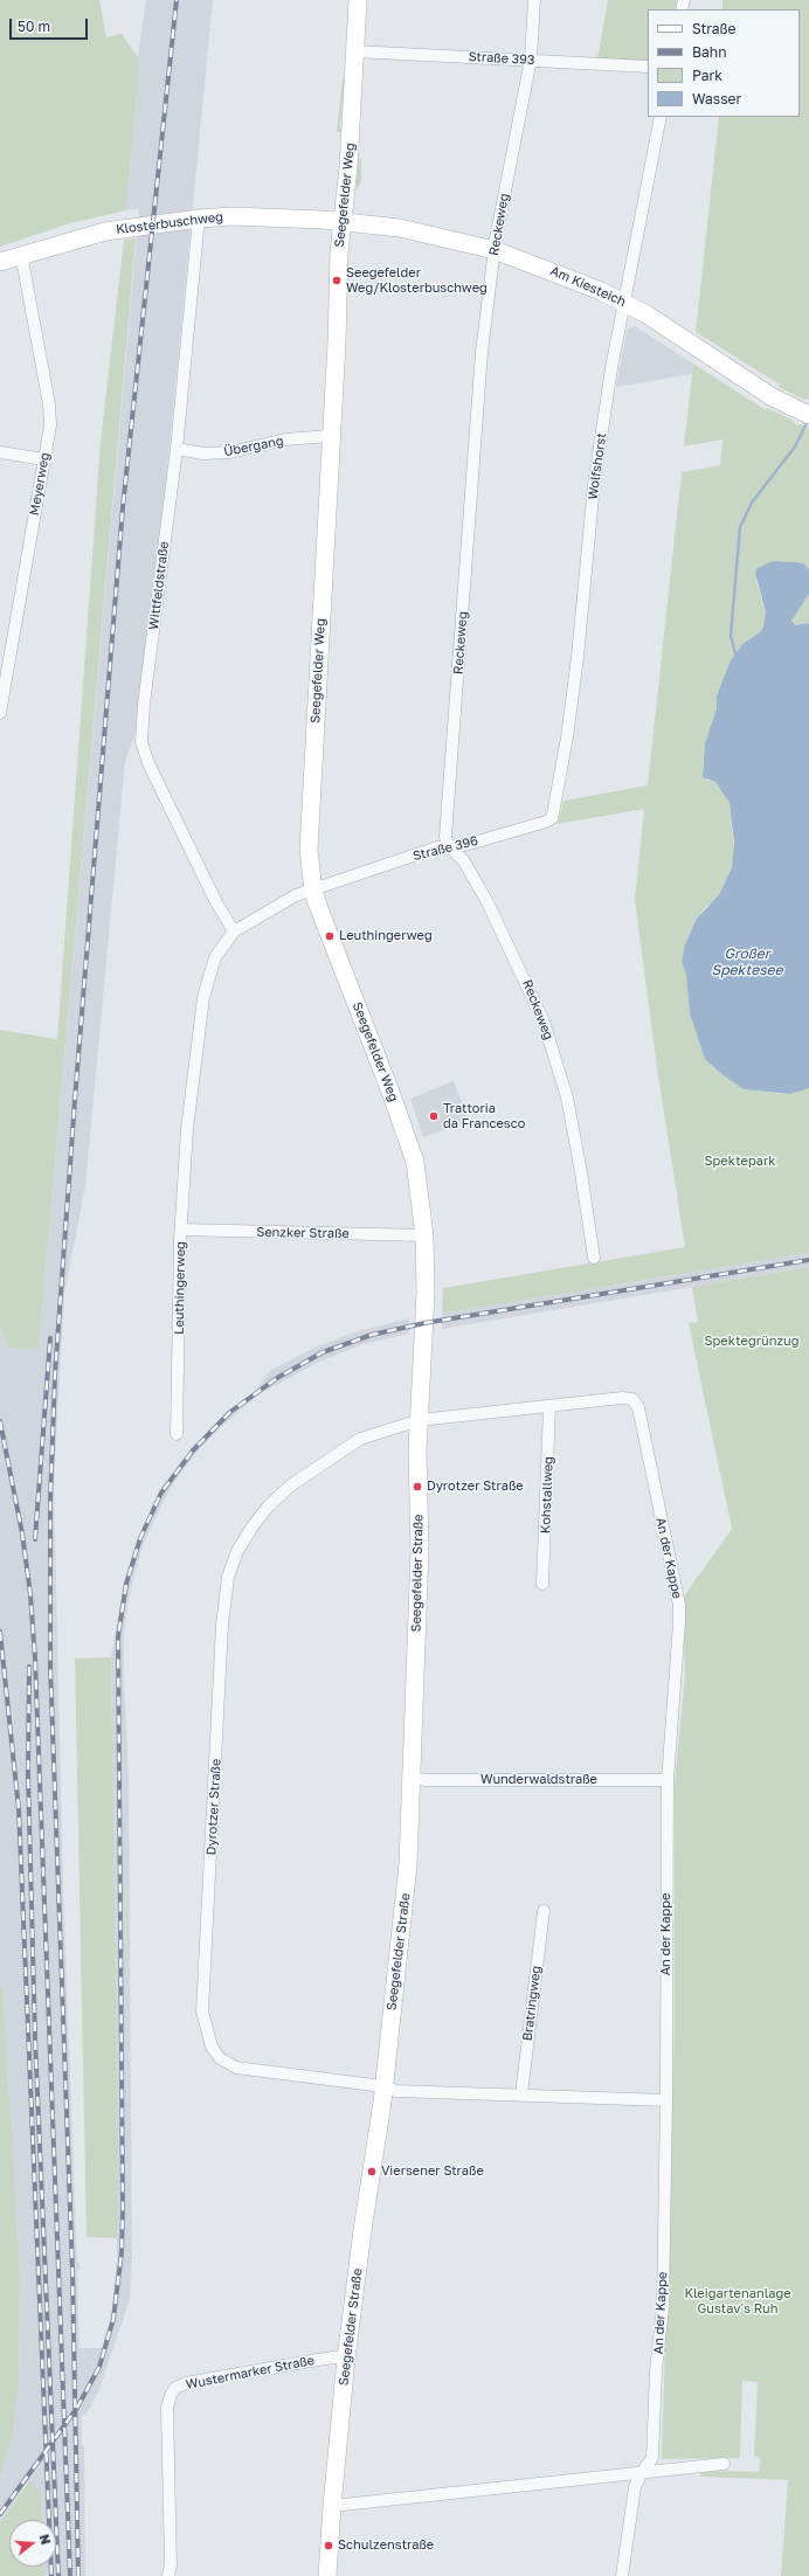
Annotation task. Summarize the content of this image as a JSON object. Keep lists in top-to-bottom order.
{
  "streets": {
    "street": [
      "Straße 393",
      "Seegefelder Weg",
      "Klosterbuschweg",
      "Reckeweg",
      "Am Kiesteich",
      "Übergang",
      "Wolfshorst",
      "Meyerweg",
      "Wittfeldstraße",
      "Straße 396",
      "Senzker Straße",
      "Leuthingerweg",
      "Kohstallweg",
      "An der Kappe",
      "Seegefelder Straße",
      "Wunderwaldstraße",
      "Dyrotzer Straße",
      "Bratringweg",
      "Wustermarker Straße"
    ]
  },
  "crossings": [
    ["Straße 393", "Seegefelder Weg"],
    ["Straße 393", "Reckeweg"],
    ["Seegefelder Weg", "Klosterbuschweg"],
    ["Seegefelder Weg", "Am Kiesteich"],
    ["Seegefelder Weg", "Übergang"],
    ["Seegefelder Weg", "Straße 396"],
    ["Seegefelder Weg", "Senzker Straße"],
    ["Seegefelder Weg", "Leuthingerweg"],
    ["Seegefelder Weg", "Seegefelder Straße"],
    ["Klosterbuschweg", "Am Kiesteich"],
    ["Klosterbuschweg", "Meyerweg"],
    ["Klosterbuschweg", "Wittfeldstraße"],
    ["Reckeweg", "Am Kiesteich"],
    ["Reckeweg", "Straße 396"],
    ["Am Kiesteich", "Wolfshorst"],
    ["Übergang", "Wittfeldstraße"],
    ["Wolfshorst", "Straße 396"],
    ["Wittfeldstraße", "Leuthingerweg"],
    ["Straße 396", "Leuthingerweg"],
    ["Senzker Straße", "Leuthingerweg"],
    ["Kohstallweg", "Dyrotzer Straße"],
    ["An der Kappe", "Wunderwaldstraße"],
    ["An der Kappe", "Dyrotzer Straße"],
    ["Seegefelder Straße", "Wunderwaldstraße"],
    ["Seegefelder Straße", "Dyrotzer Straße"],
    ["Seegefelder Straße", "Wustermarker Straße"]
  ],
  "water": ["Großer Spektesee"],
  "parks": ["Spektepark", "Spektegrünzug", "Kleigartenanlage Gustav´s Ruh"],
  "places": [
    "Seegefelder Weg/Klosterbuschweg",
    "Leuthingerweg",
    "Trattoria da Francesco",
    "Dyrotzer Straße",
    "Viersener Straße",
    "Schulzenstraße"
  ],
  "legend": [
    "Straße",
    "Bahn",
    "Park",
    "Wasser"
  ],
  "scale_bar": "50 m",
  "north": "right"
}
